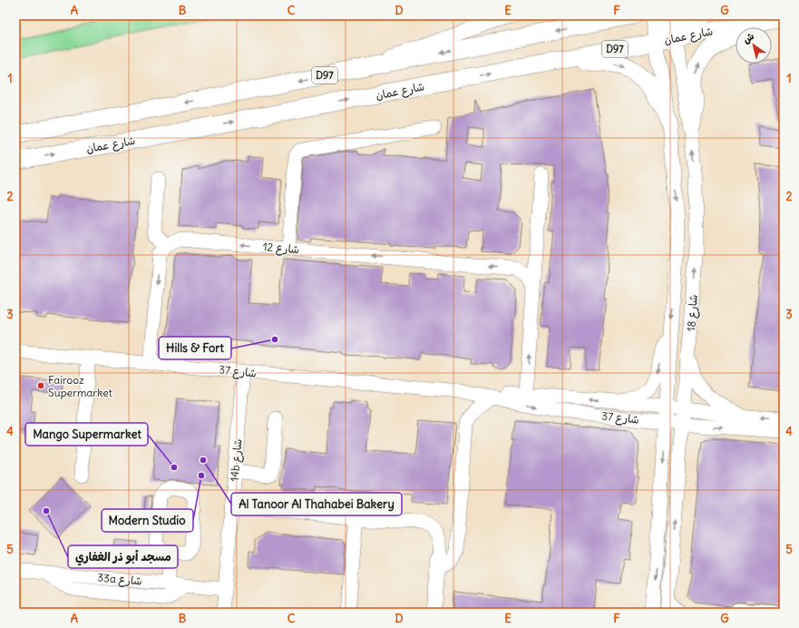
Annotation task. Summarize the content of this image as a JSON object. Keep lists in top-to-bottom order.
{
  "streets": {
    "main road": ["شارع عمان", "D97"],
    "street": [
      "شارع 12",
      "شارع 18",
      "شارع 37",
      "14b شارع",
      "33a شارع"
    ]
  },
  "crossings": [
    ["شارع عمان", "شارع 18"],
    ["شارع 18", "شارع 37"],
    ["شارع 37", "14b شارع"],
    ["14b شارع", "33a شارع"]
  ],
  "one_way": ["شارع 12"],
  "places": [
    "Hills & Fort",
    "Fairooz Supermarket",
    "Al Tanoor Al Thahabei Bakery",
    "Mango Supermarket",
    "Modern Studio",
    "مسجد أبو ذر الغفاري"
  ],
  "north": "top left",
  "grid": {
    "columns": [
      "A",
      "B",
      "C",
      "D",
      "E",
      "F",
      "G"
    ],
    "rows": [
      "1",
      "2",
      "3",
      "4",
      "5"
    ]
  }
}
